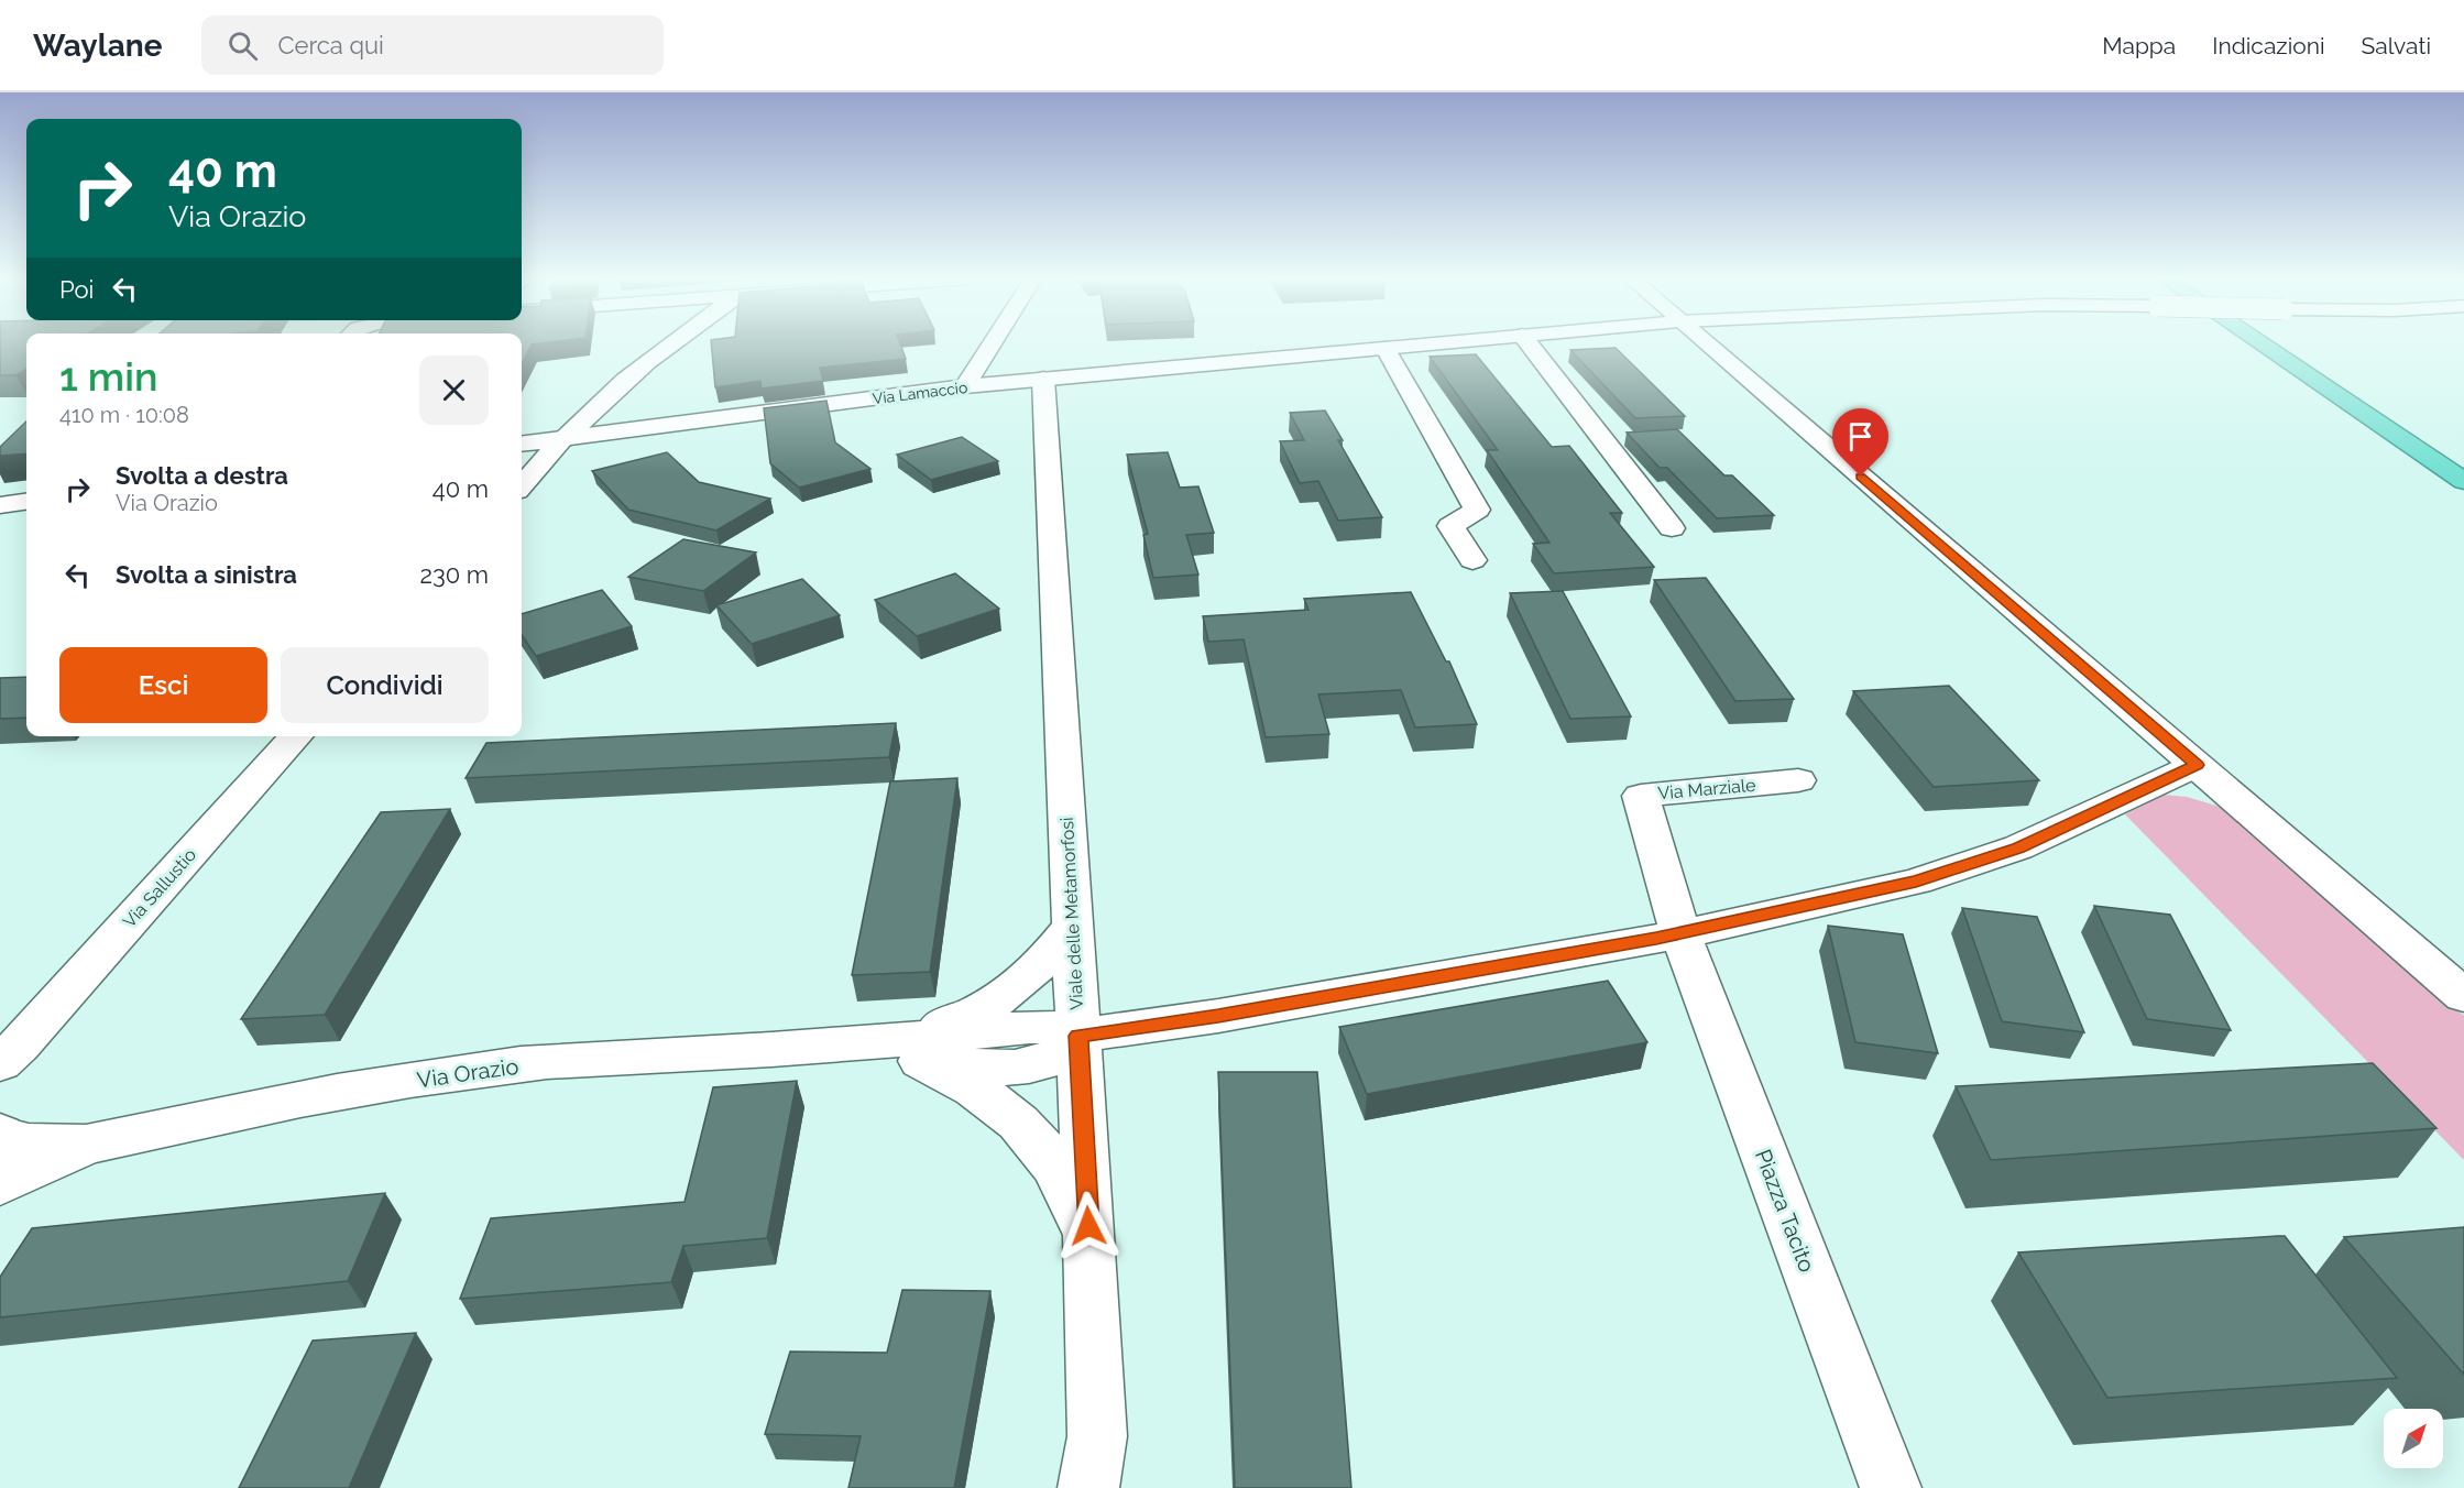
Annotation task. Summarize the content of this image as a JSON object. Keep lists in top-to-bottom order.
{
  "streets": {
    "street": [
      "Via Lamaccio",
      "Via Marziale",
      "Via Sallustio",
      "Viale delle Metamorfosi",
      "Via Orazio",
      "Piazza Tacito"
    ]
  },
  "crossings": [
    ["Via Lamaccio", "Viale delle Metamorfosi"],
    ["Via Marziale", "Piazza Tacito"],
    ["Viale delle Metamorfosi", "Via Orazio"]
  ],
  "north": "top right",
  "page": {
    "header": "Waylane",
    "search": "Cerca qui",
    "nav": ["Mappa", "Indicazioni", "Salvati"],
    "turn": ["40 m", "Via Orazio"],
    "then": "Poi",
    "heading": ["1 min", "410 m · 10:08"],
    "list": [
      {
        "name": "Svolta a destra",
        "note": "Via Orazio",
        "value": "40 m"
      },
      {
        "name": "Svolta a sinistra",
        "value": "230 m"
      }
    ],
    "buttons": ["Esci", "Condividi"]
  }
}
